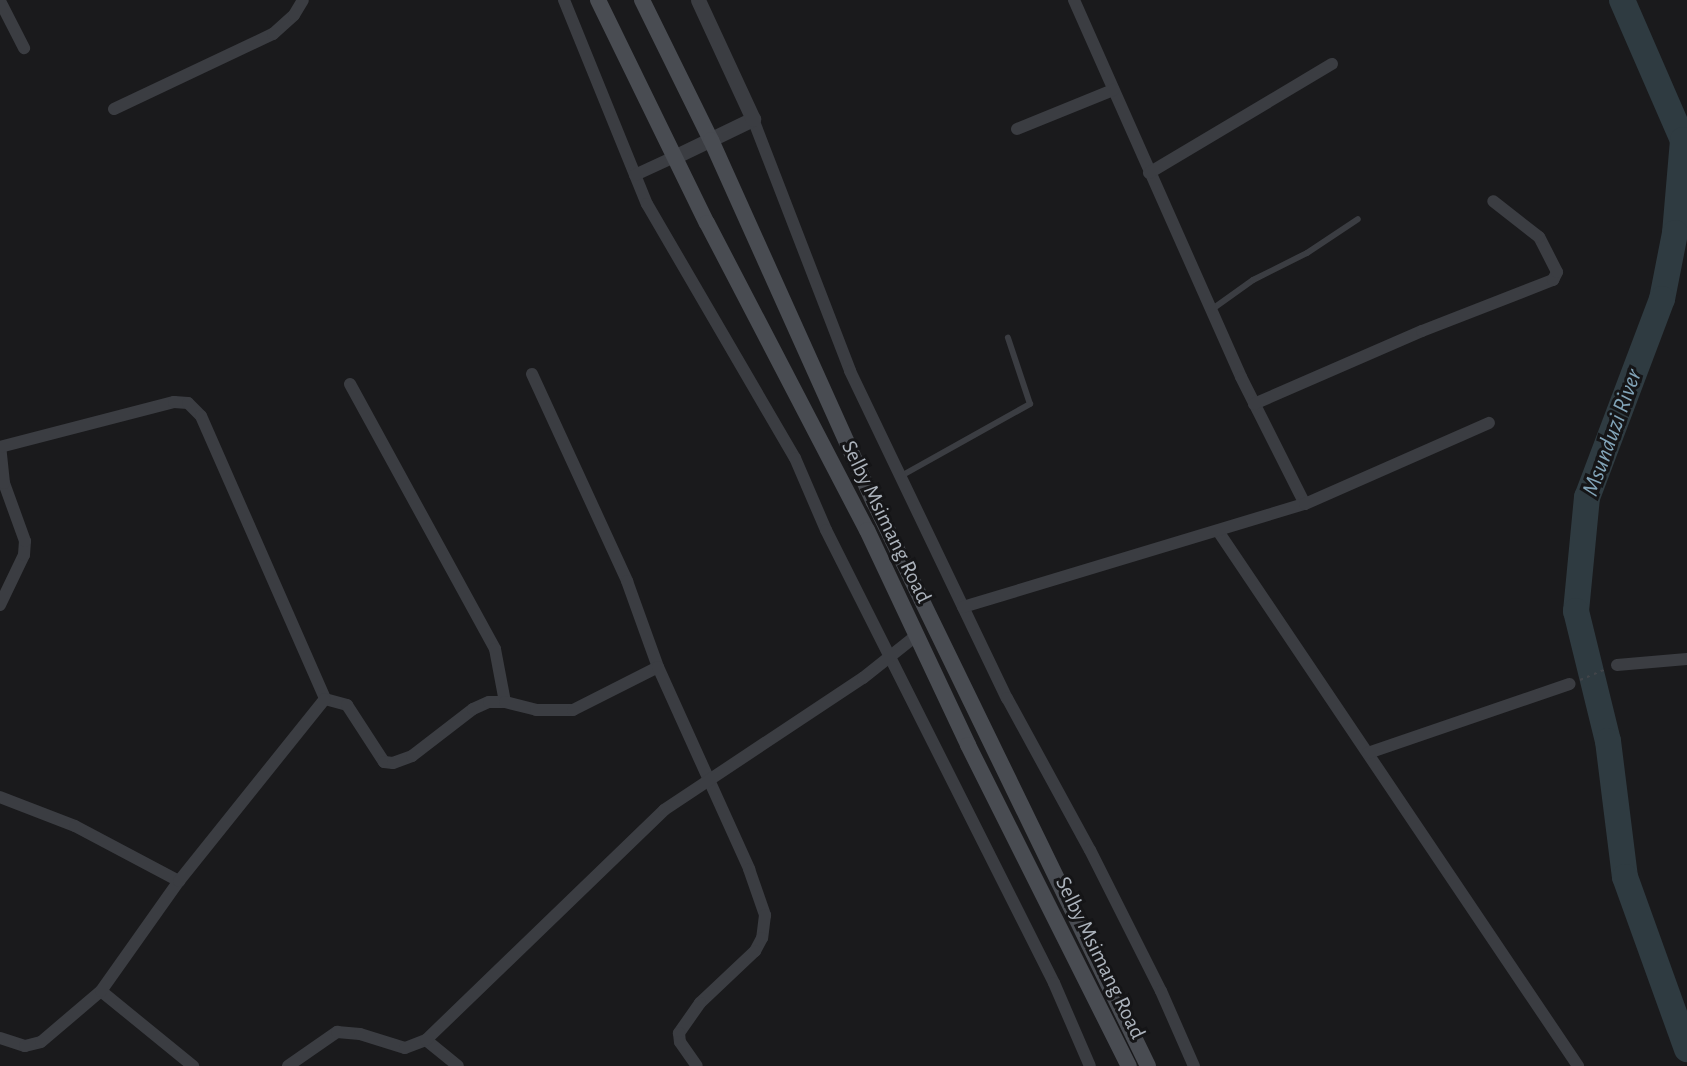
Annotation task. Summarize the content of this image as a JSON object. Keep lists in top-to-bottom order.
{
  "streets": {
    "main road": ["Selby Msimang Road"]
  },
  "water": ["Msunduzi River"]
}
